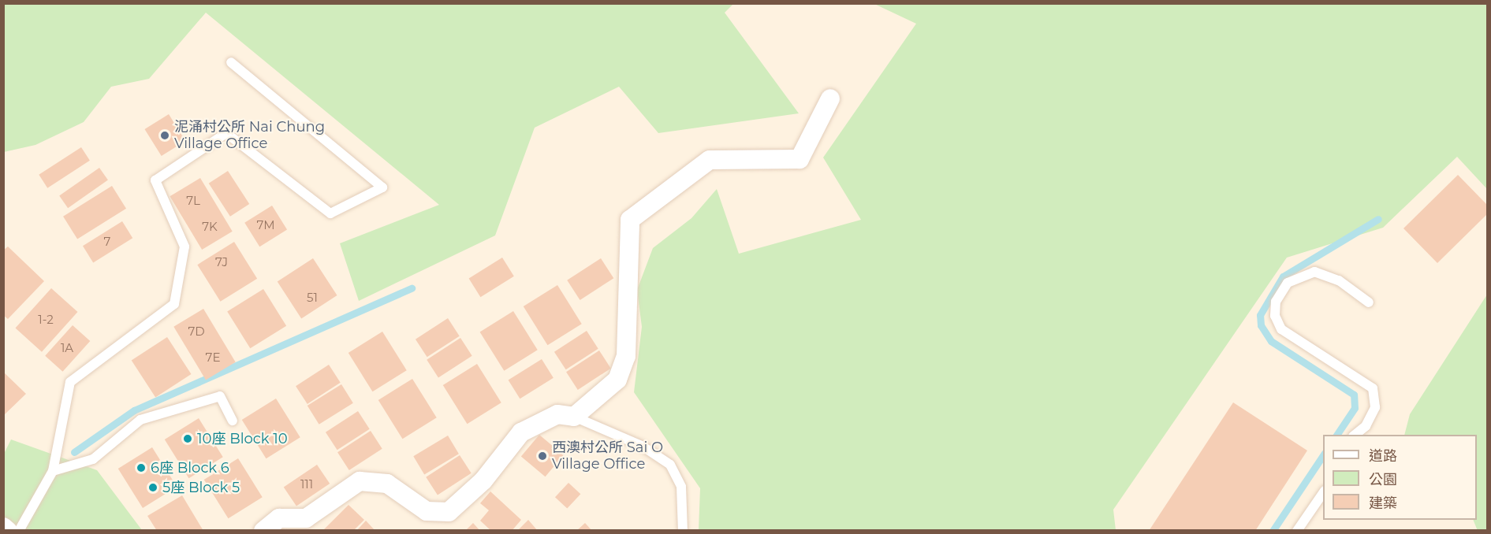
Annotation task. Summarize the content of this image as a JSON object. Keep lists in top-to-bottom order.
{
  "places": [
    "泥涌村公所 Nai Chung Village Office",
    "10座 Block 10",
    "西澳村公所 Sai O Village Office",
    "6座 Block 6",
    "5座 Block 5"
  ],
  "house_numbers": [
    "7L",
    "7M",
    "7K",
    "7",
    "7J",
    "51",
    "1-2",
    "7D",
    "1A",
    "7E",
    "111"
  ],
  "legend": ["道路", "公園", "建築"]
}
